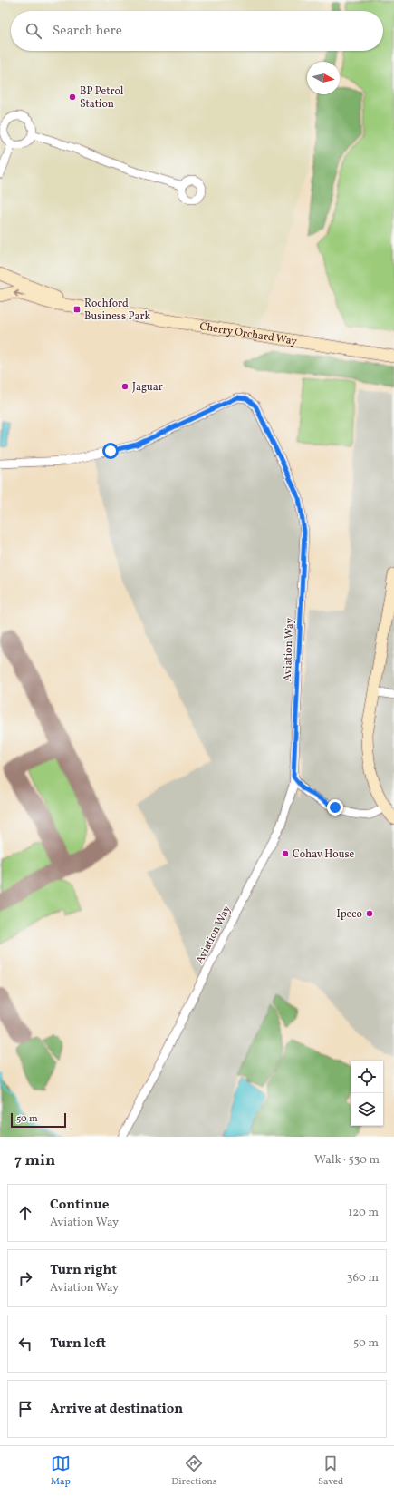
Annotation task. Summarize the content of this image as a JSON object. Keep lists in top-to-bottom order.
{
  "streets": {
    "main road": ["Cherry Orchard Way"],
    "street": ["Aviation Way"]
  },
  "places": {
    "other": [
      "BP Petrol Station",
      "Jaguar",
      "Cohav House",
      "Ipeco"
    ],
    "transit": ["Rochford Business Park"]
  },
  "scale_bar": "50 m",
  "north": "right",
  "page": {
    "search": "Search here",
    "scale": "50 m",
    "heading": ["7 min", "Walk · 530 m"],
    "list": [
      ["Continue", "Aviation Way", "120 m"],
      ["Turn right", "Aviation Way", "360 m"],
      ["Turn left", "50 m"],
      "Arrive at destination"
    ],
    "nav": ["Map", "Directions", "Saved"]
  }
}
